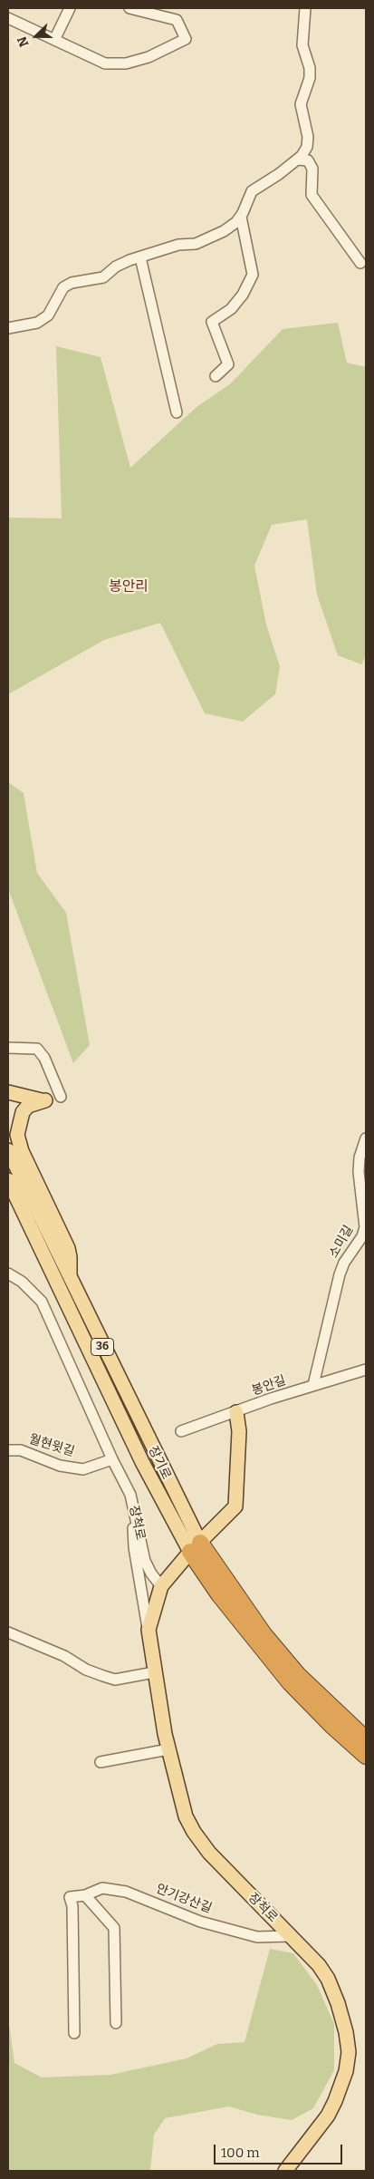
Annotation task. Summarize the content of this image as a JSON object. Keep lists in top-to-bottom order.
{
  "streets": {
    "highway": ["36", "장기로"],
    "main road": ["장척로"],
    "street": [
      "소미길",
      "봉안길",
      "월현윗길",
      "안기강산길"
    ]
  },
  "crossings": [
    ["소미길", "봉안길"],
    ["월현윗길", "장척로"],
    ["장척로", "안기강산길"]
  ],
  "districts": ["봉안리"],
  "scale_bar": "100 m",
  "north": "left"
}
